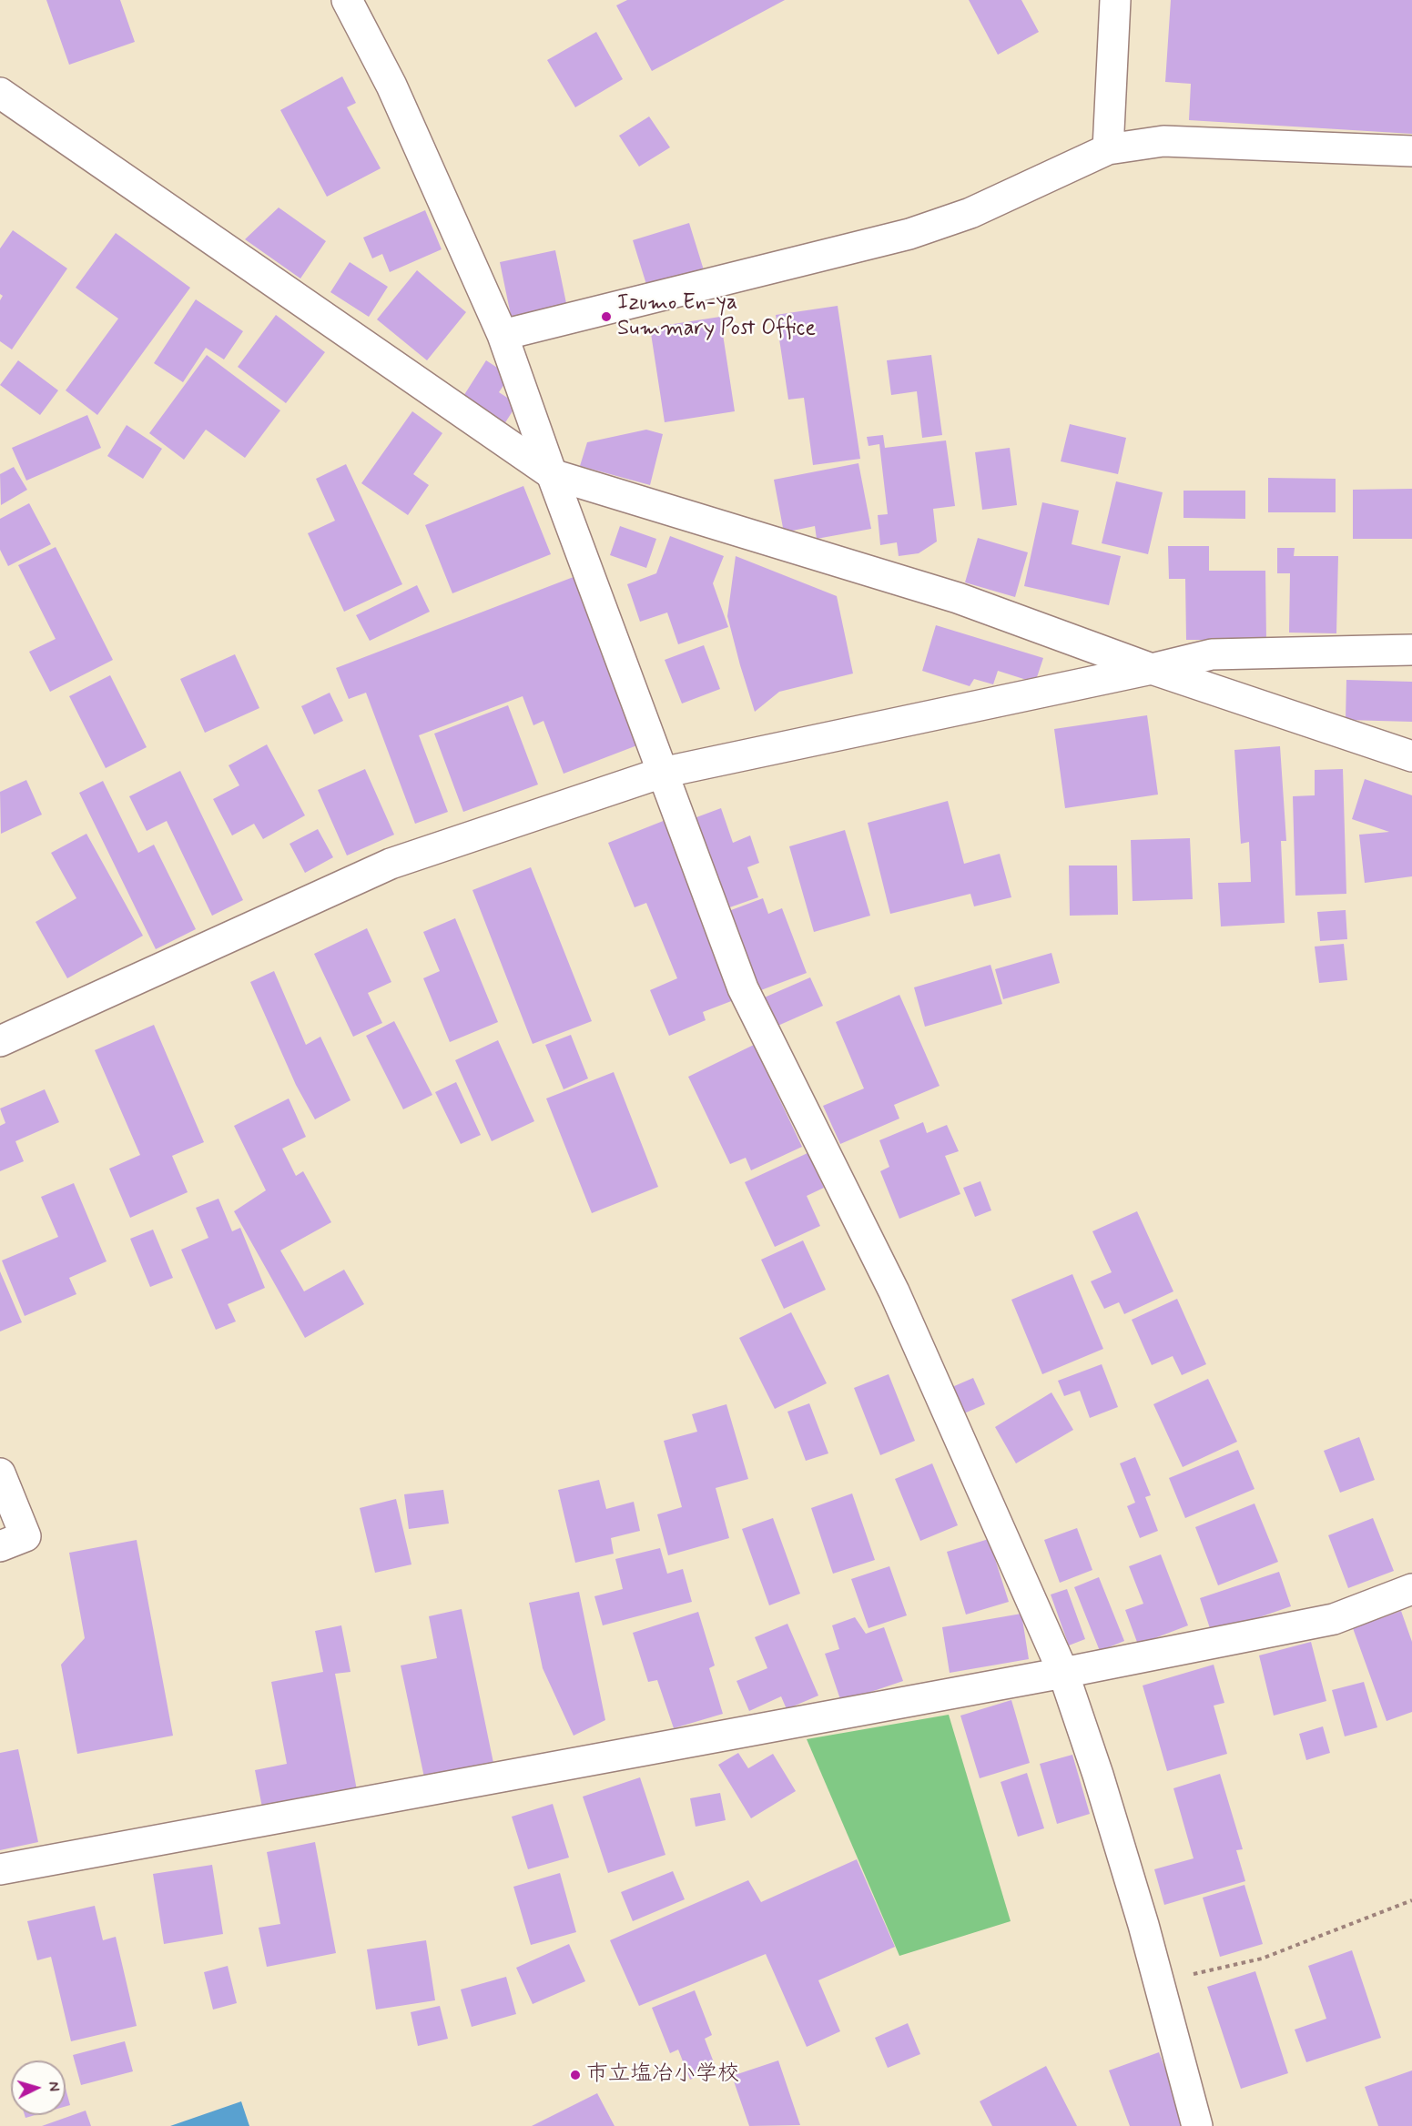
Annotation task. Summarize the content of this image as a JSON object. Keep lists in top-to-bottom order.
{
  "places": ["Izumo En-ya Summary Post Office", "市立塩冶小学校"],
  "north": "right"
}
